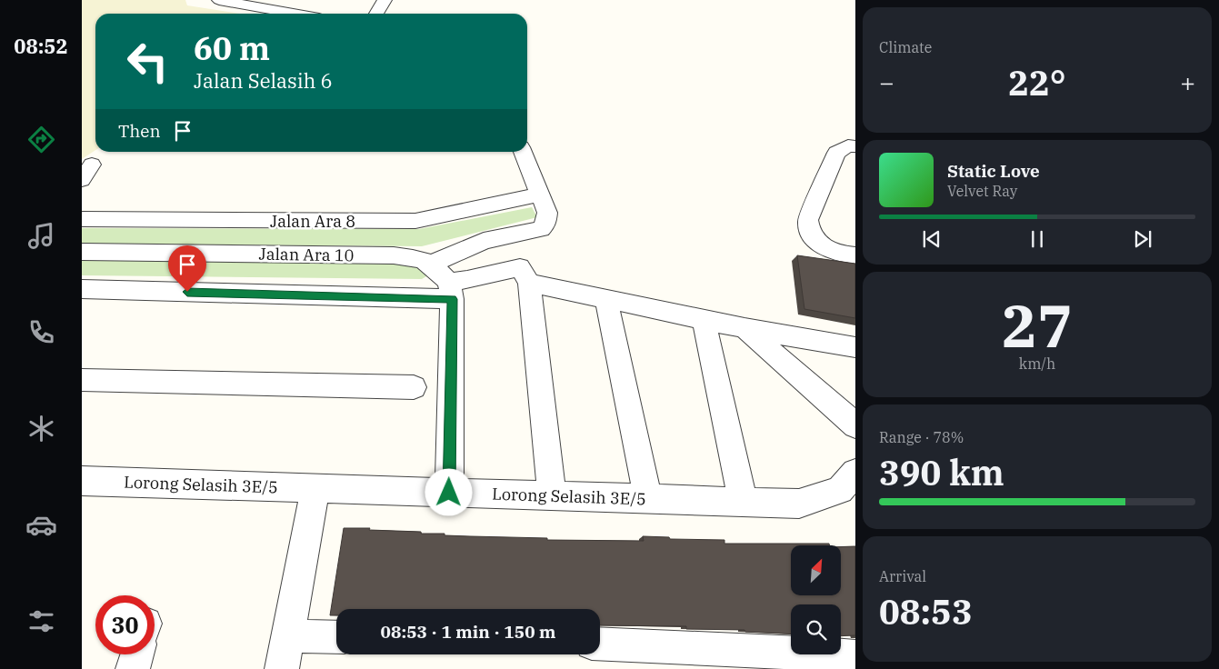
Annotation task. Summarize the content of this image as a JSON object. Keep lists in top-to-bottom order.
{
  "streets": {
    "street": ["Jalan Ara 8", "Jalan Ara 10", "Lorong Selasih 3E/5"]
  },
  "north": "top right",
  "page": {
    "tabs": "08:52",
    "tile": [
      "Climate",
      ["27", "km/h"],
      ["Range · 78%", "390 km"],
      ["Arrival", "08:53"]
    ],
    "turn": ["60 m", "Jalan Selasih 6"],
    "heat": ["−", "22°", "+"],
    "then": "Then",
    "song": ["Static Love", "Velvet Ray"],
    "limit": "30",
    "trip": "08:53 · 1 min · 150 m"
  }
}
